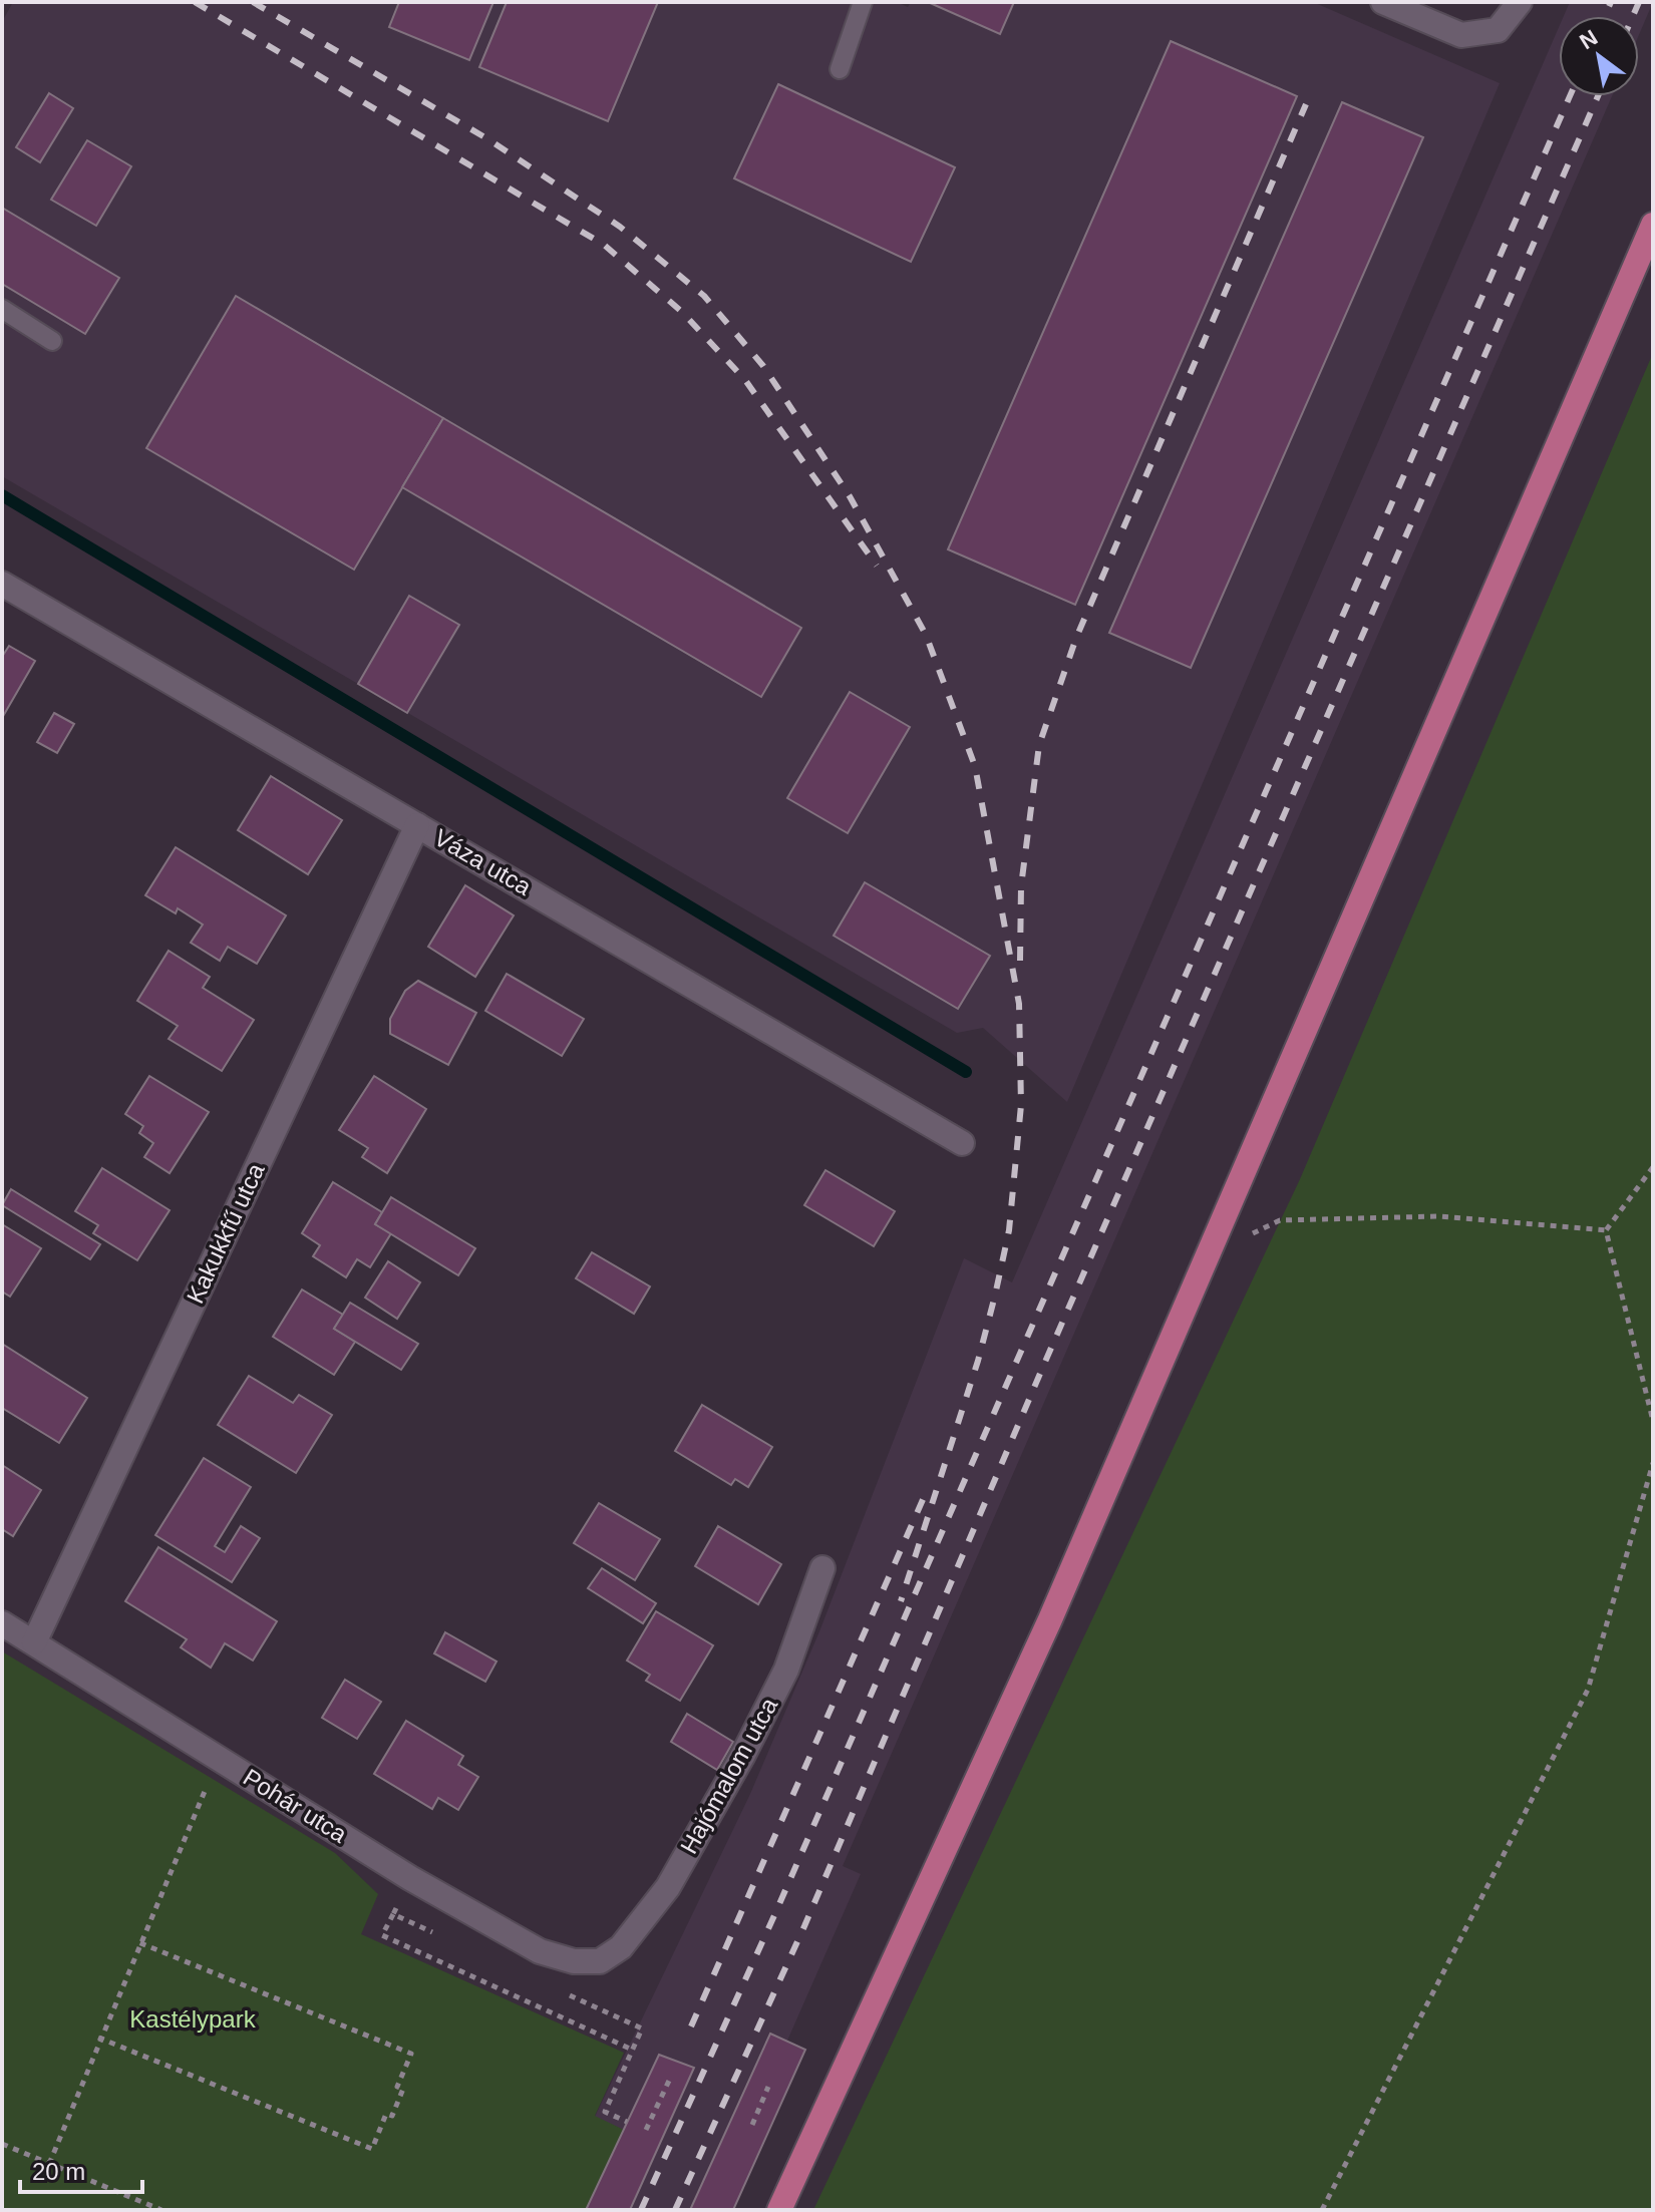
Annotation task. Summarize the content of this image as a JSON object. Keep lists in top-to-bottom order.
{
  "streets": {
    "street": [
      "Váza utca",
      "Kakukkfű utca",
      "Hajómalom utca",
      "Pohár utca"
    ]
  },
  "crossings": [
    ["Váza utca", "Kakukkfű utca"],
    ["Kakukkfű utca", "Pohár utca"],
    ["Hajómalom utca", "Pohár utca"]
  ],
  "parks": ["Kastélypark"],
  "scale_bar": "20 m",
  "north": "top left"
}
